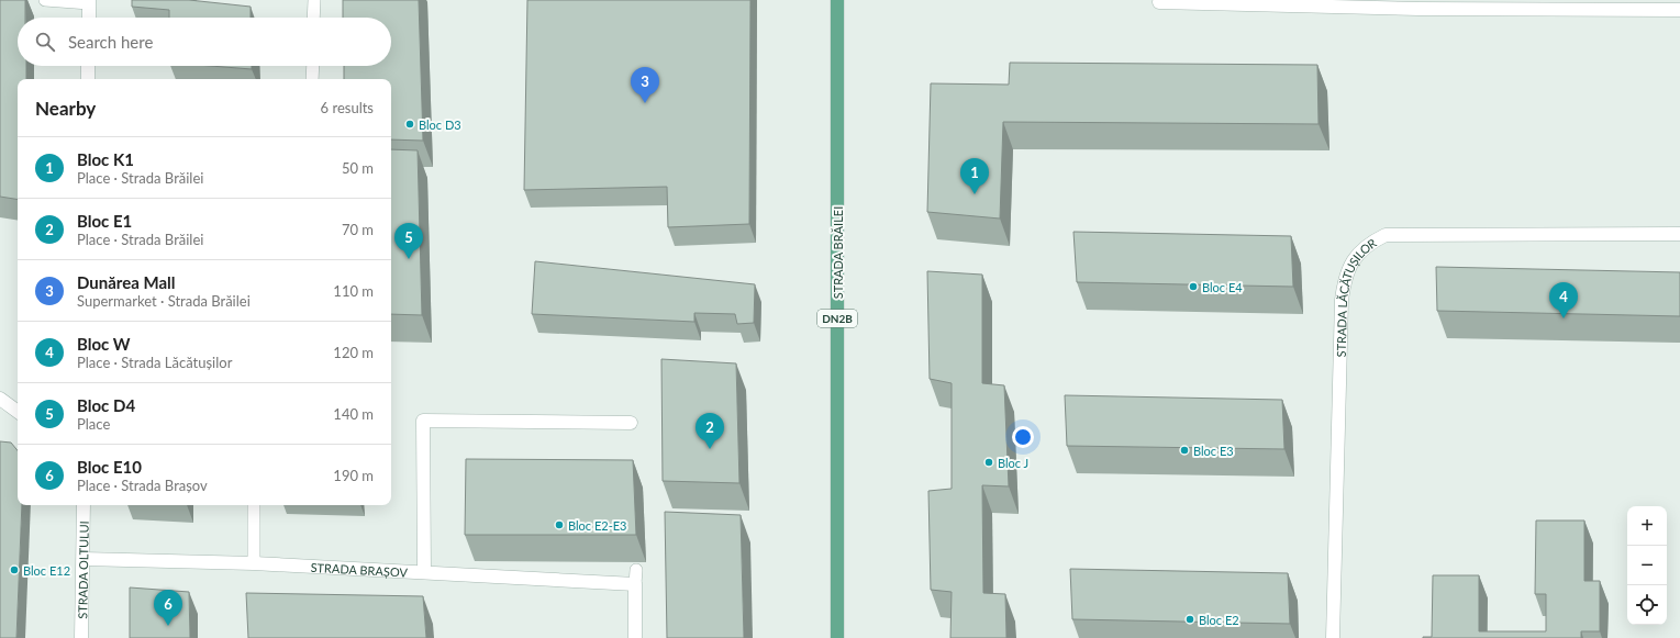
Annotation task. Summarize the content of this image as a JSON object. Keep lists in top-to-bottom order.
{
  "streets": {
    "main road": ["STRADA BRĂILEI", "DN2B"],
    "street": ["STRADA LĂCĂTUȘILOR", "STRADA BRAȘOV", "STRADA OLTULUI"]
  },
  "crossings": [
    ["STRADA BRAȘOV", "STRADA OLTULUI"]
  ],
  "places": [
    "Bloc D3",
    "Bloc E4",
    "Bloc E3",
    "Bloc J",
    "Bloc E2-E3",
    "Bloc E12",
    "Bloc E2"
  ],
  "page": {
    "search": "Search here",
    "pins": [
      "3",
      "1",
      "5",
      "4",
      "2",
      "6"
    ],
    "heading": ["Nearby", "6 results"],
    "list": [
      {
        "mark": "1",
        "name": "Bloc K1",
        "note": "Place · Strada Brăilei",
        "value": "50 m"
      },
      {
        "mark": "2",
        "name": "Bloc E1",
        "note": "Place · Strada Brăilei",
        "value": "70 m"
      },
      {
        "mark": "3",
        "name": "Dunărea Mall",
        "note": "Supermarket · Strada Brăilei",
        "value": "110 m"
      },
      {
        "mark": "4",
        "name": "Bloc W",
        "note": "Place · Strada Lăcătușilor",
        "value": "120 m"
      },
      {
        "mark": "5",
        "name": "Bloc D4",
        "note": "Place",
        "value": "140 m"
      },
      {
        "mark": "6",
        "name": "Bloc E10",
        "note": "Place · Strada Brașov",
        "value": "190 m"
      }
    ],
    "map_buttons": ["+", "−"]
  }
}
